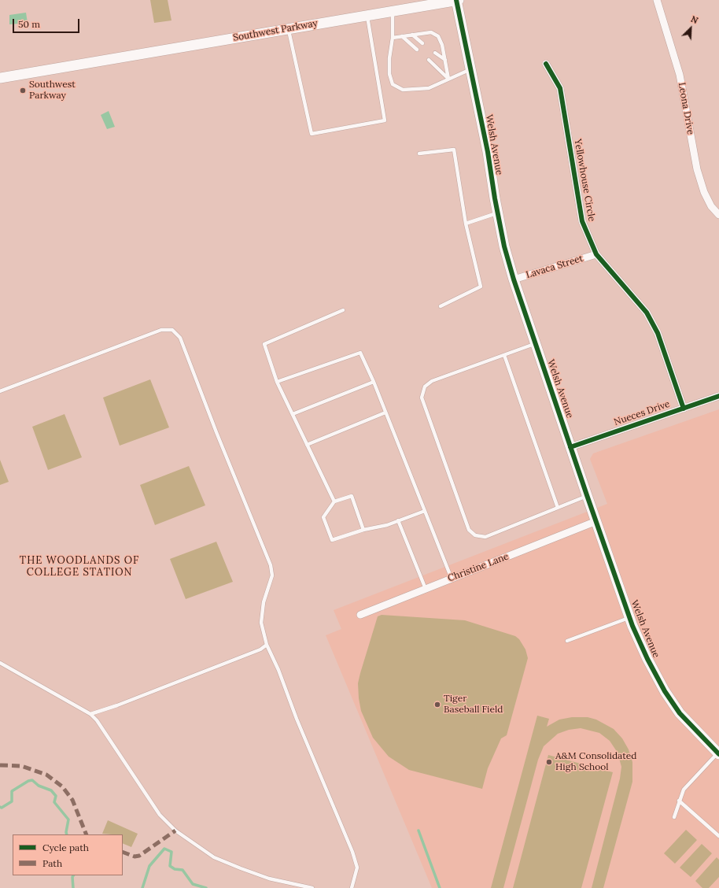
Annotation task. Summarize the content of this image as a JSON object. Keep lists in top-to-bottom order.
{
  "streets": {
    "main road": ["Southwest Parkway", "Welsh Avenue"],
    "street": [
      "Leona Drive",
      "Yellowhouse Circle",
      "Lavaca Street",
      "Nueces Drive",
      "Christine Lane"
    ]
  },
  "crossings": [
    ["Southwest Parkway", "Welsh Avenue"],
    ["Welsh Avenue", "Lavaca Street"],
    ["Welsh Avenue", "Nueces Drive"],
    ["Welsh Avenue", "Christine Lane"],
    ["Yellowhouse Circle", "Lavaca Street"],
    ["Yellowhouse Circle", "Nueces Drive"]
  ],
  "districts": ["THE WOODLANDS OF COLLEGE STATION"],
  "places": ["Southwest Parkway", "Tiger Baseball Field", "A&M Consolidated High School"],
  "legend": ["Cycle path", "Path"],
  "scale_bar": "50 m",
  "north": "top right"
}
